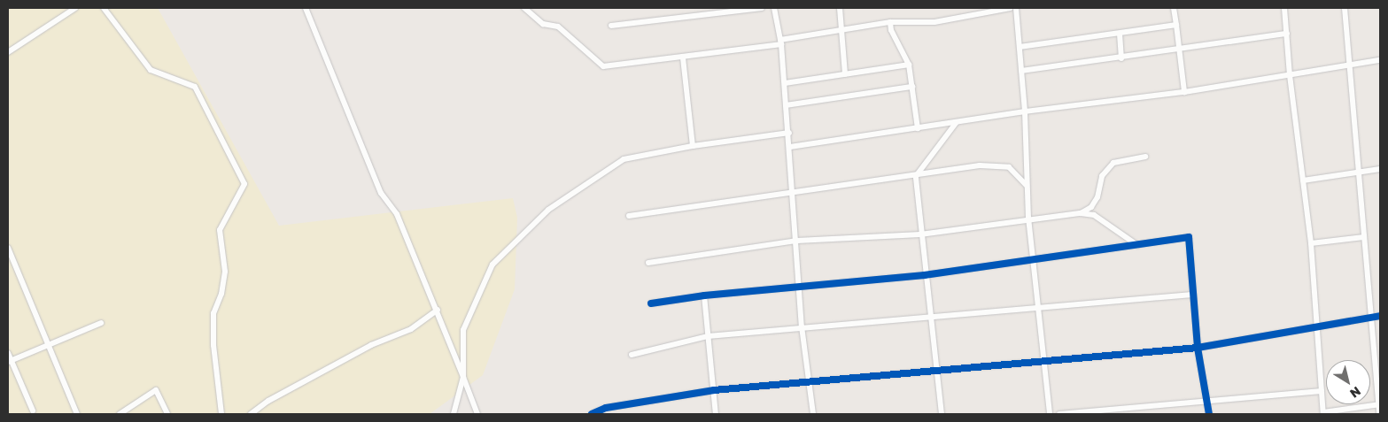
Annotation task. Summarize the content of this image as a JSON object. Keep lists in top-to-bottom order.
{
  "north": "bottom right"
}
